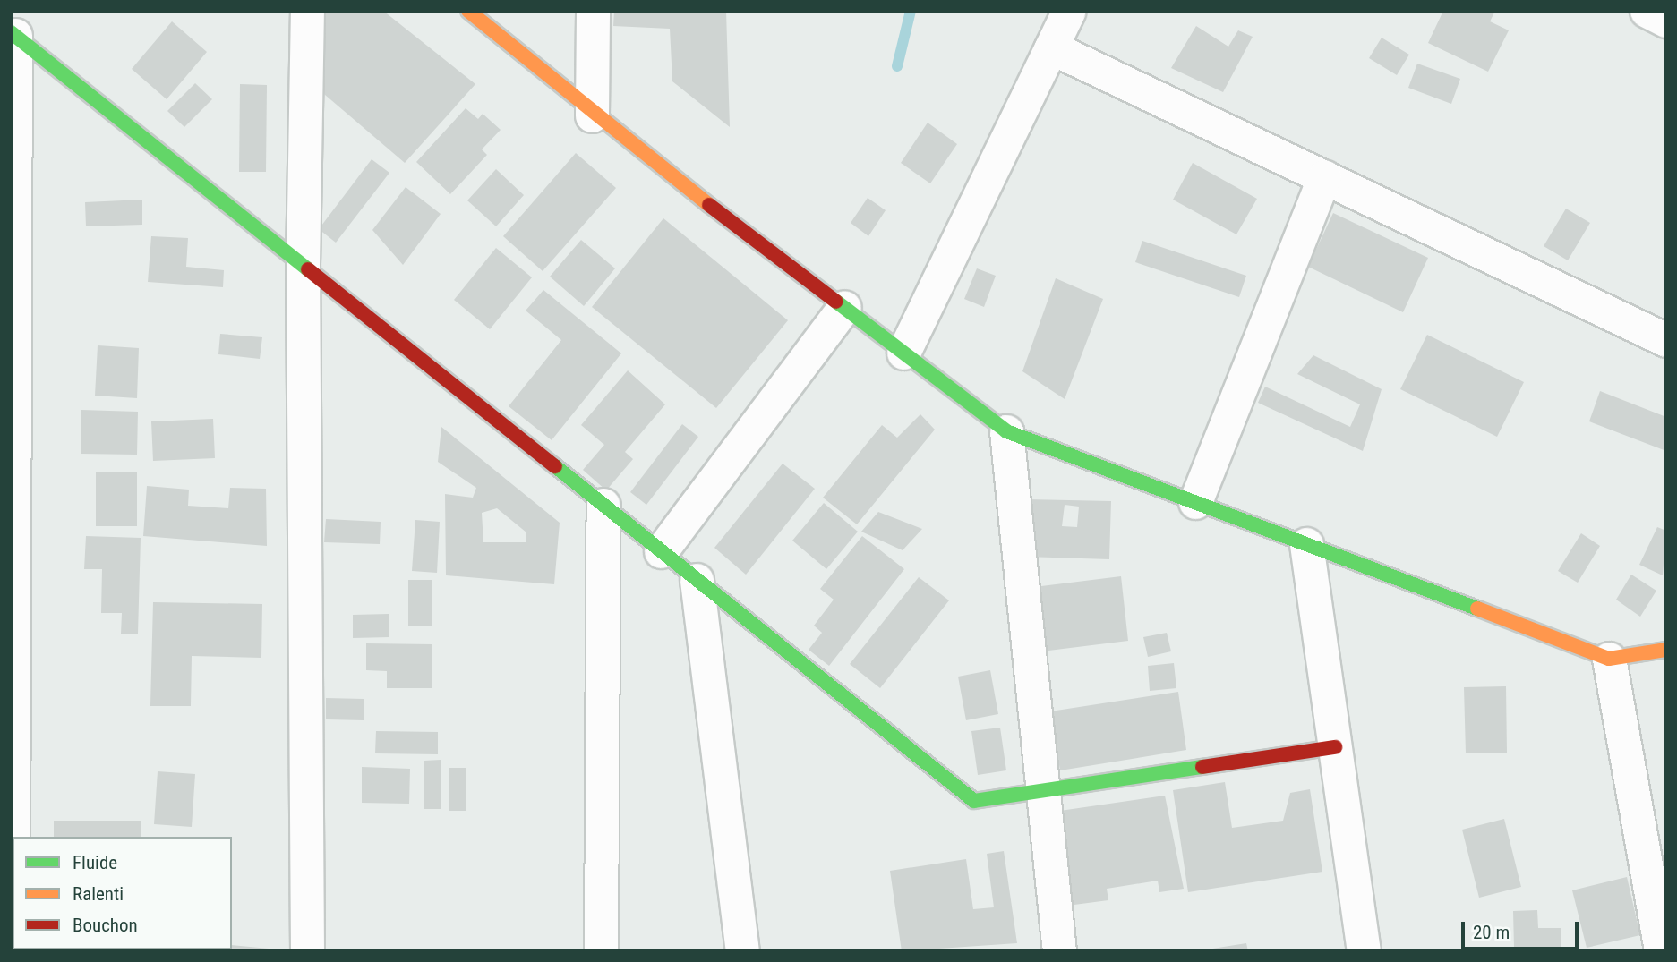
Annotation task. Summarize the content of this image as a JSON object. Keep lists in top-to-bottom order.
{
  "legend": ["Fluide", "Ralenti", "Bouchon"],
  "scale_bar": "20 m"
}
